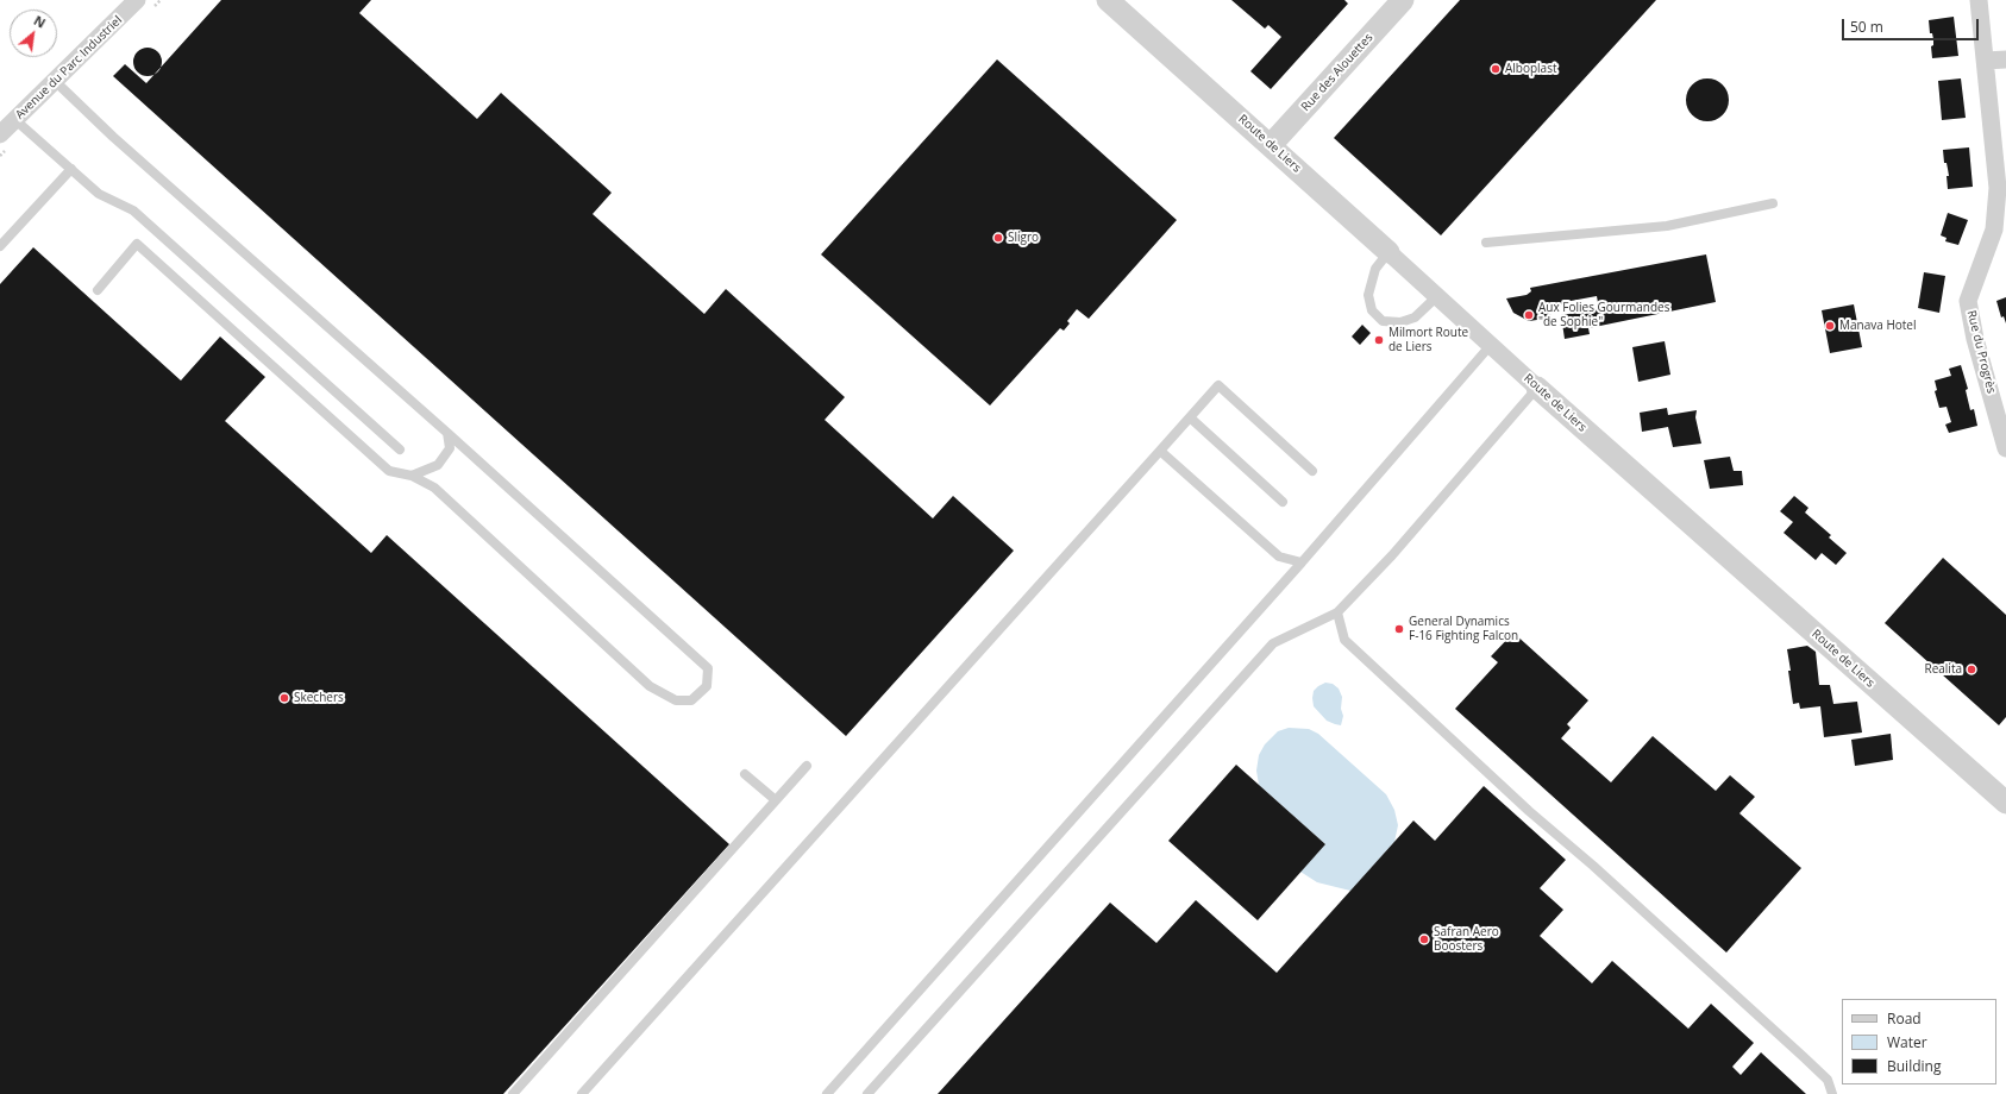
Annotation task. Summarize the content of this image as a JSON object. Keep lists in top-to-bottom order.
{
  "streets": {
    "street": [
      "Avenue du Parc Industriel",
      "Rue des Alouettes",
      "Route de Liers",
      "Rue du Progrès"
    ]
  },
  "crossings": [
    ["Rue des Alouettes", "Route de Liers"]
  ],
  "places": [
    "Alboplast",
    "Sligro",
    "Aux Folies Gourmandes \"de Sophie\"",
    "Manava Hotel",
    "Milmort Route de Liers",
    "General Dynamics F-16 Fighting Falcon",
    "Realita",
    "Skechers",
    "Safran Aero Boosters"
  ],
  "legend": ["Road", "Water", "Building"],
  "scale_bar": "50 m",
  "north": "top right"
}
